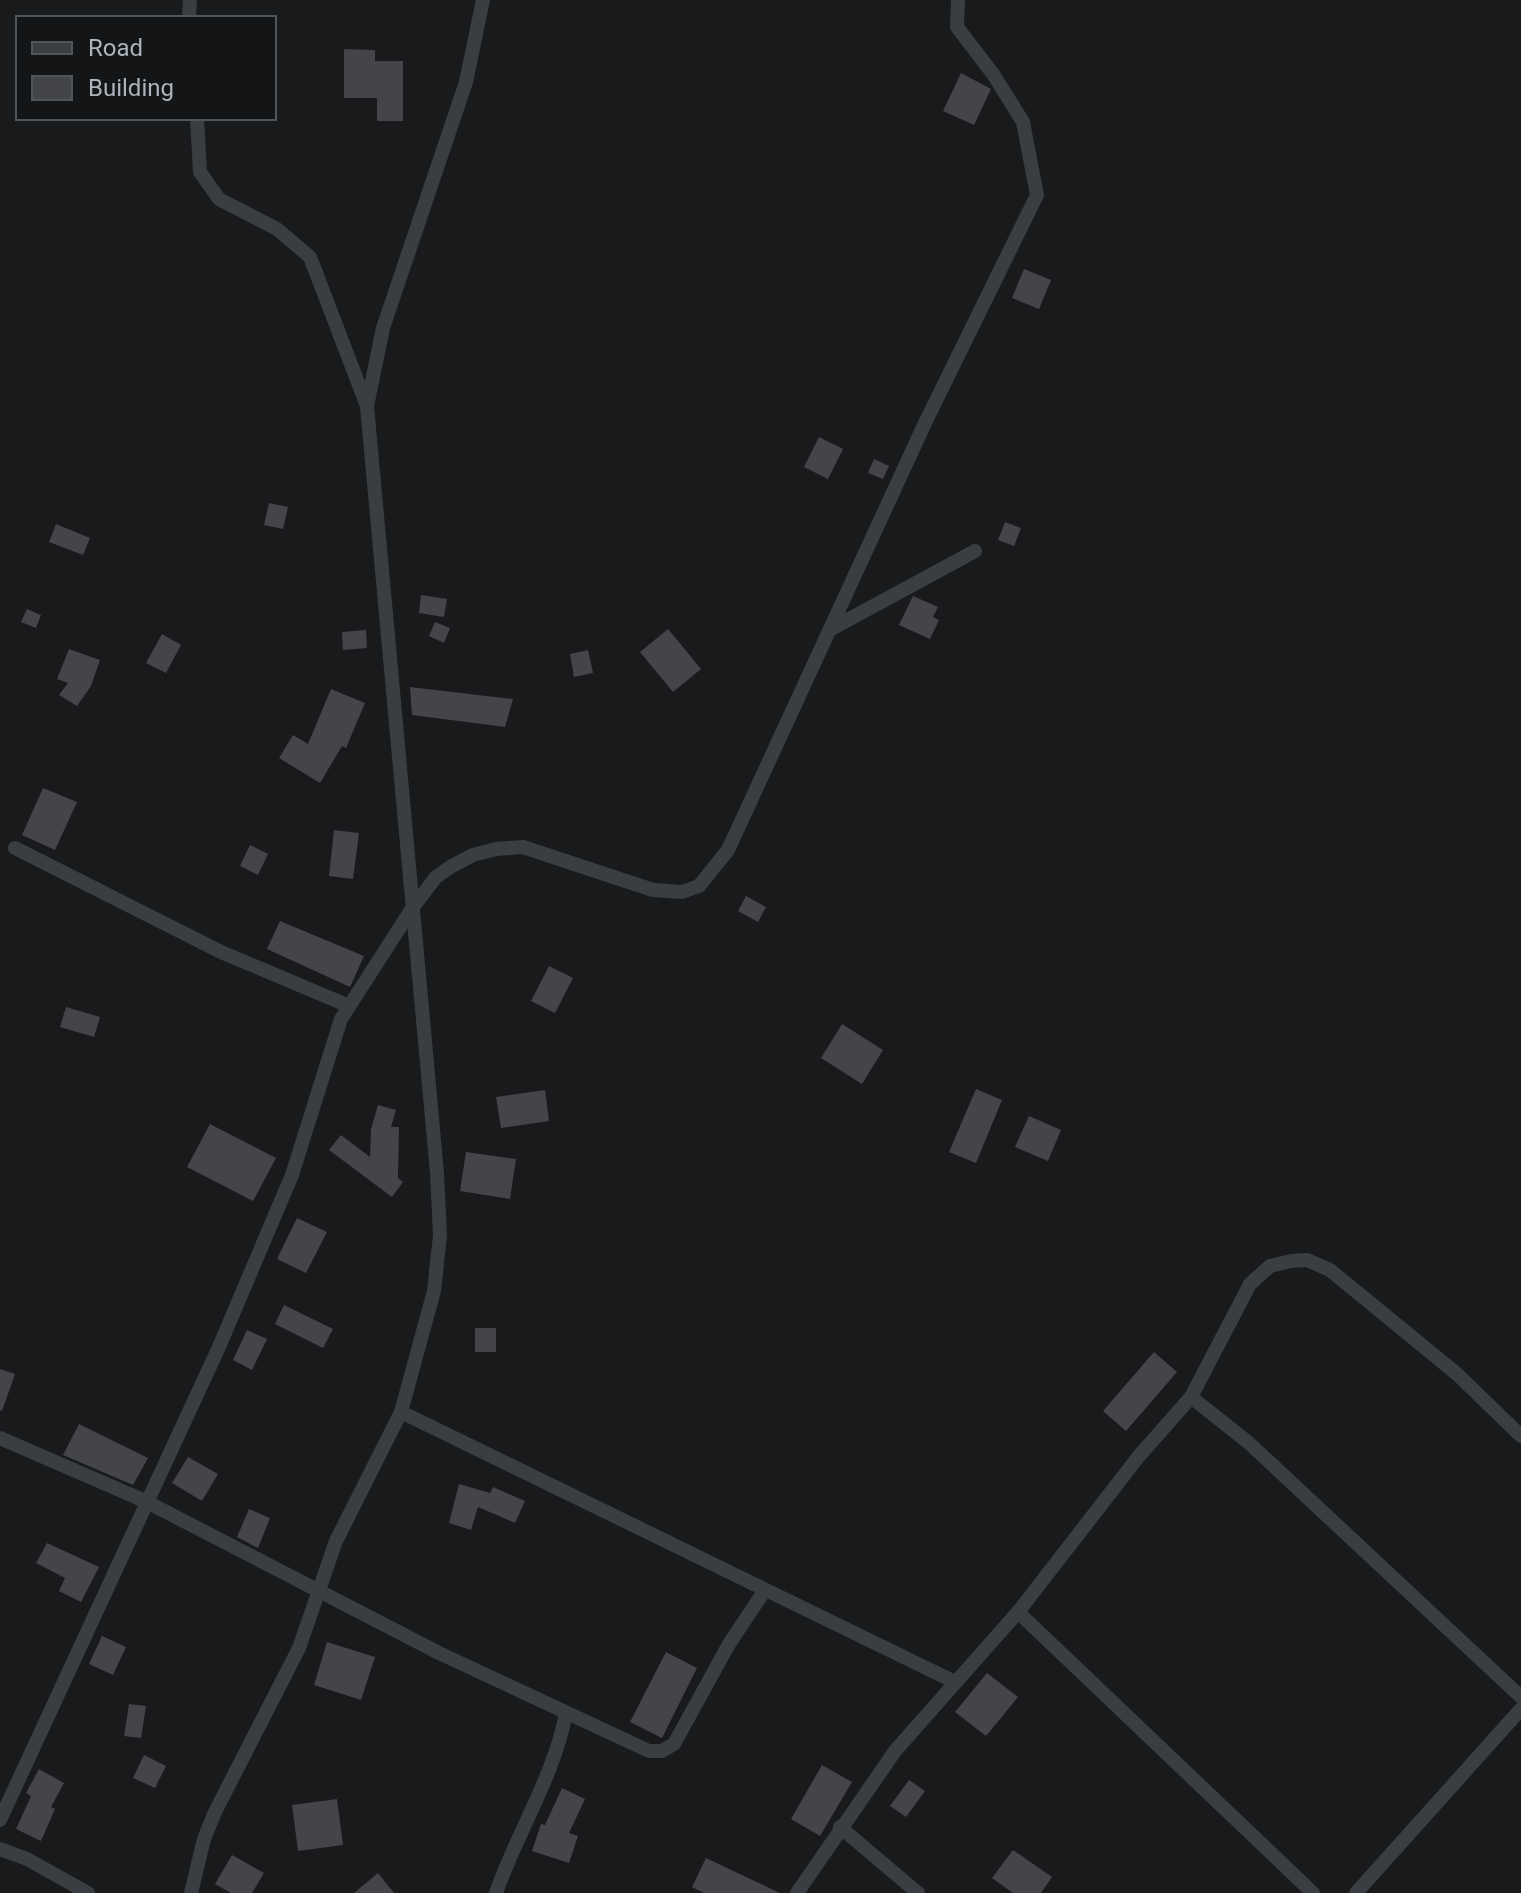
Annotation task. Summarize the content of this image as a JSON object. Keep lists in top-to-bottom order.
{
  "legend": ["Road", "Building"]
}
